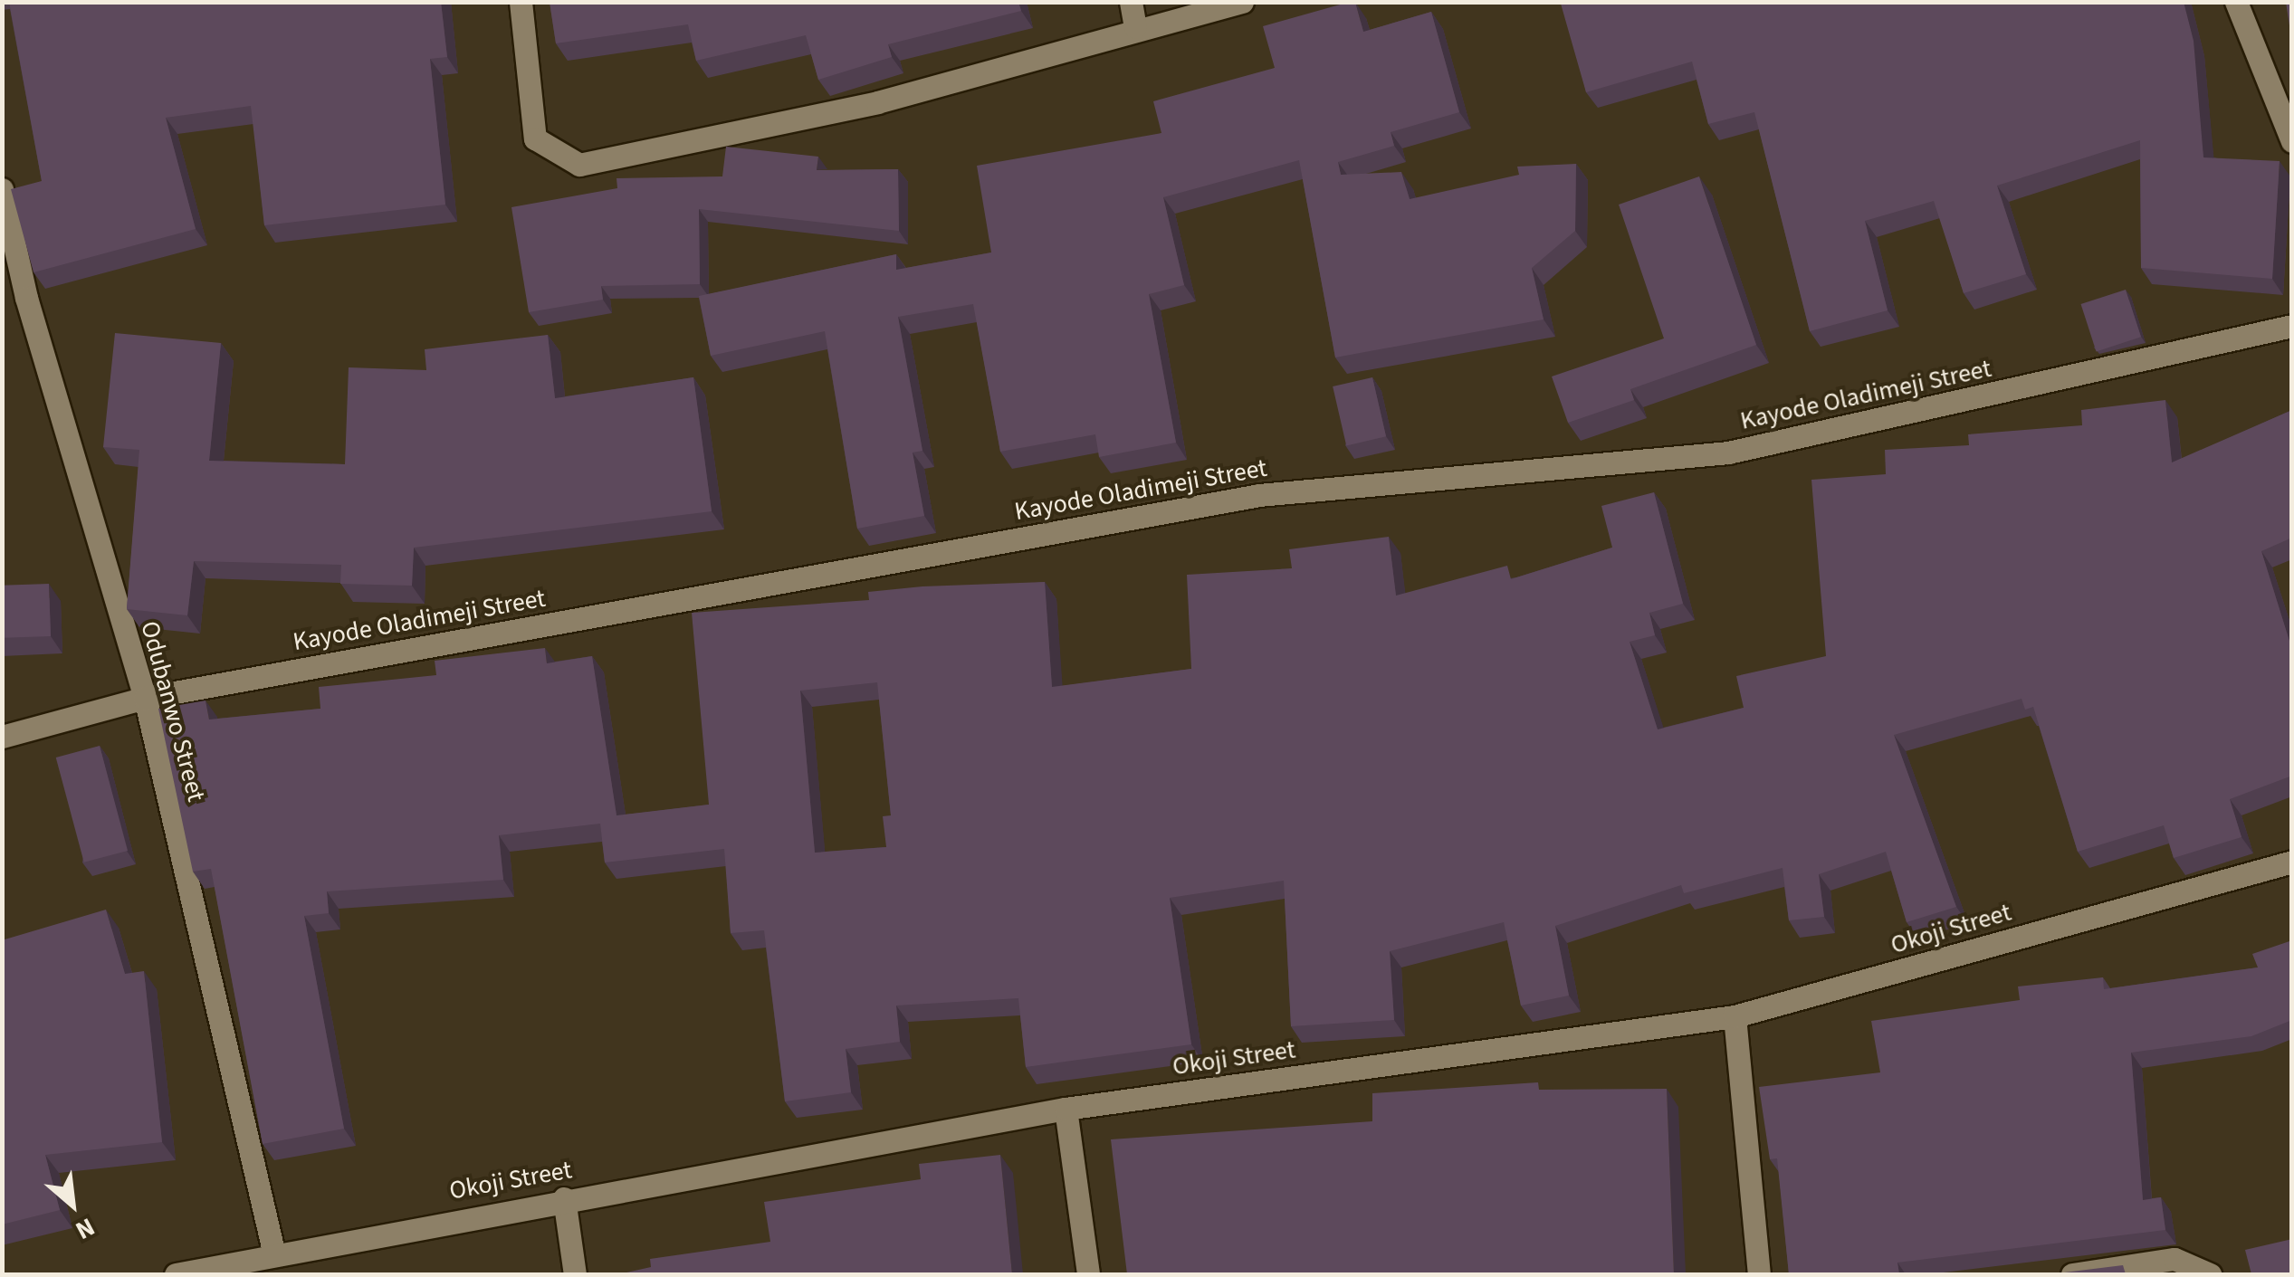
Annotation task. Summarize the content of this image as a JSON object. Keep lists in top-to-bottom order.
{
  "streets": {
    "street": ["Kayode Oladimeji Street", "Odubanwo Street", "Okoji Street"]
  },
  "crossings": [
    ["Kayode Oladimeji Street", "Odubanwo Street"],
    ["Odubanwo Street", "Okoji Street"]
  ],
  "north": "bottom right"
}
